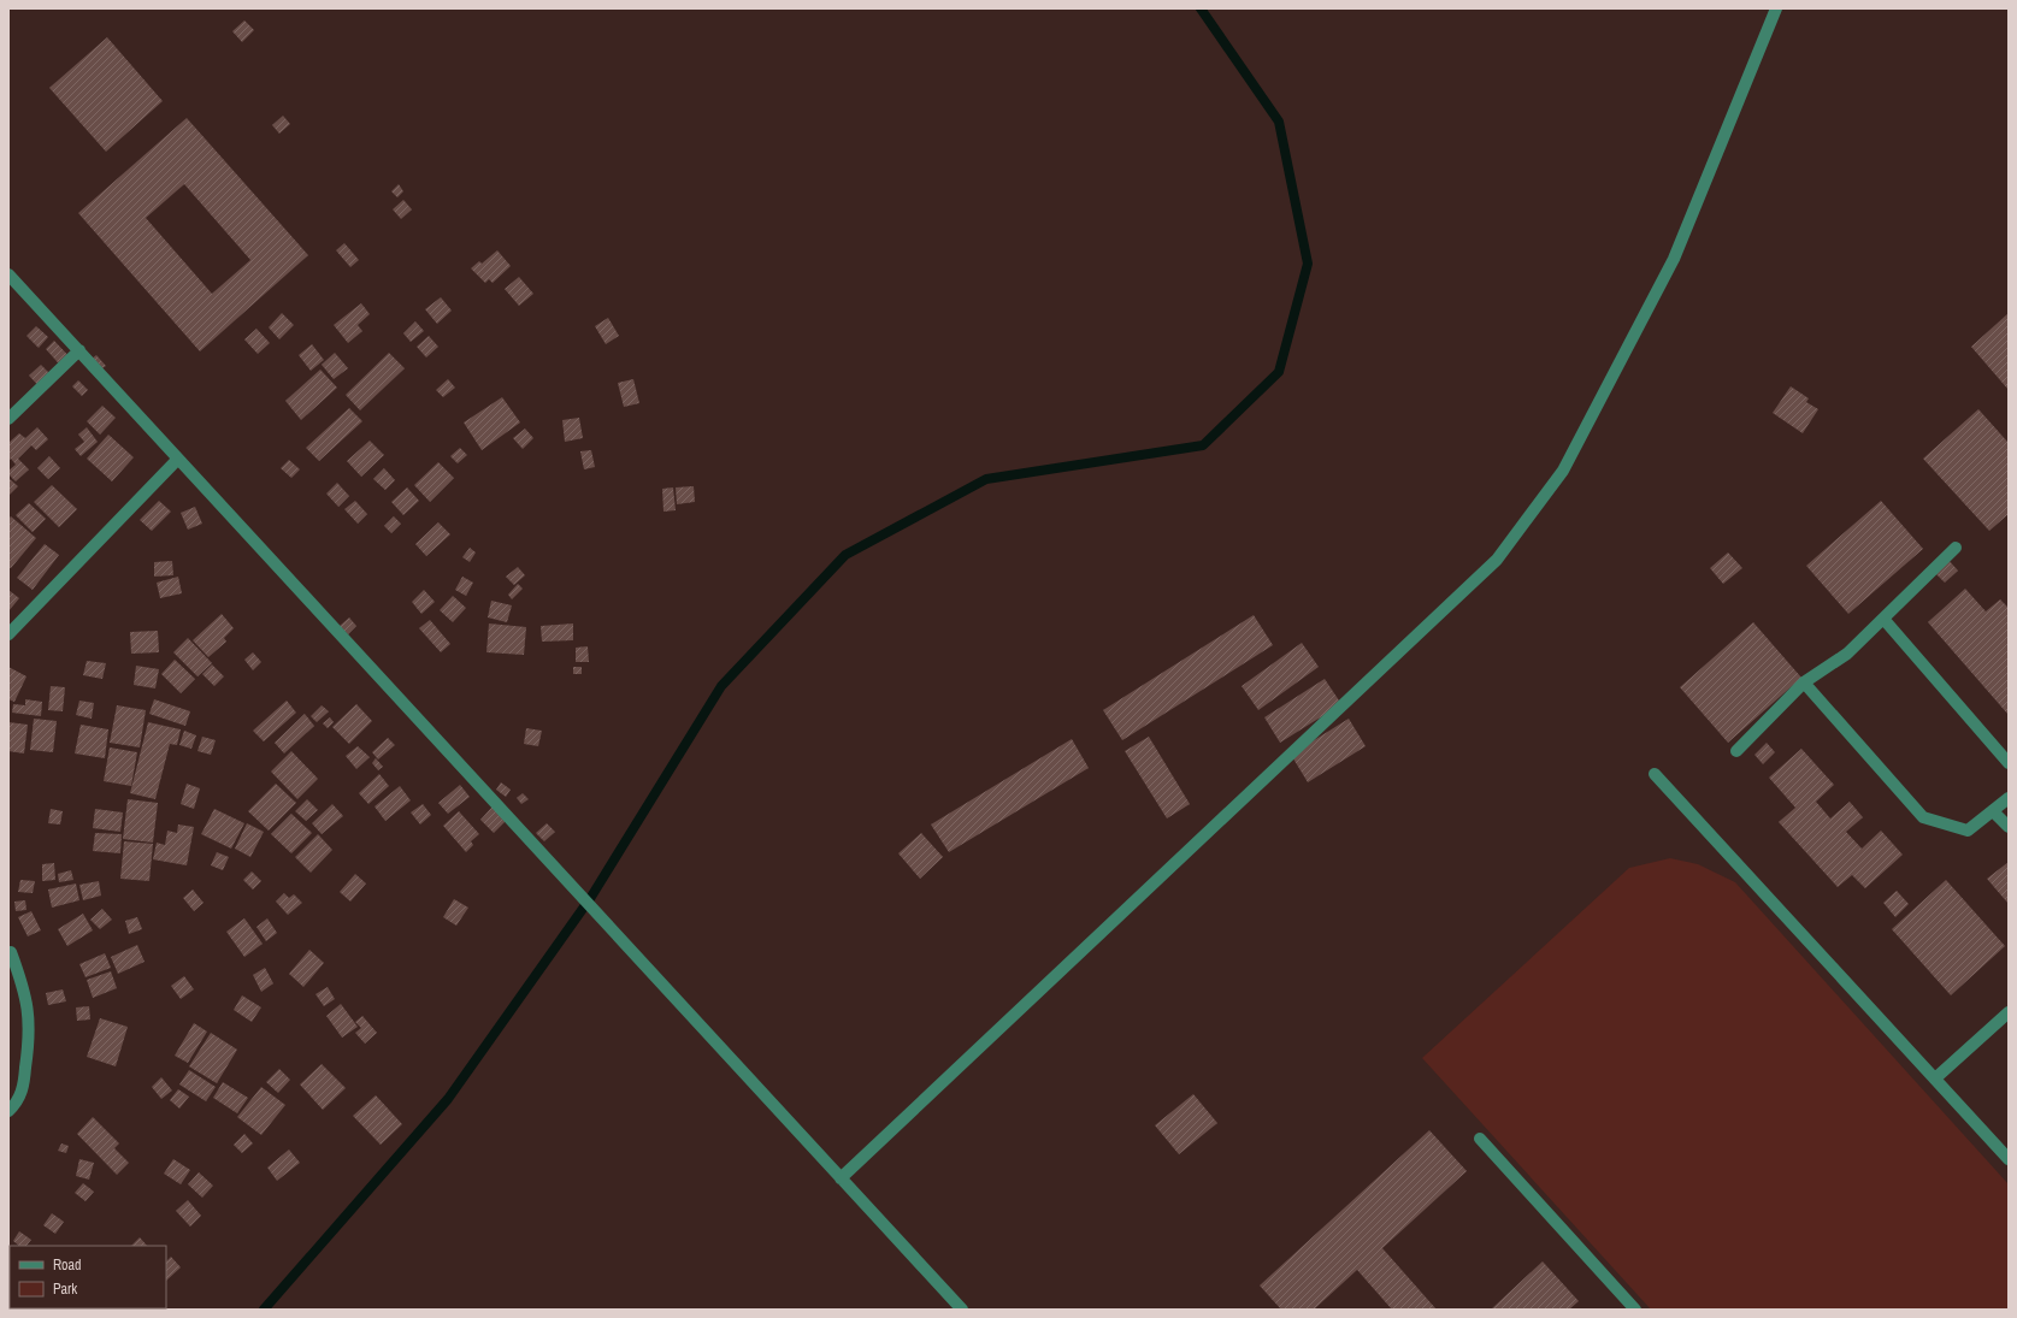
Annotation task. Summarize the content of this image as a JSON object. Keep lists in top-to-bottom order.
{
  "legend": ["Road", "Park"]
}
